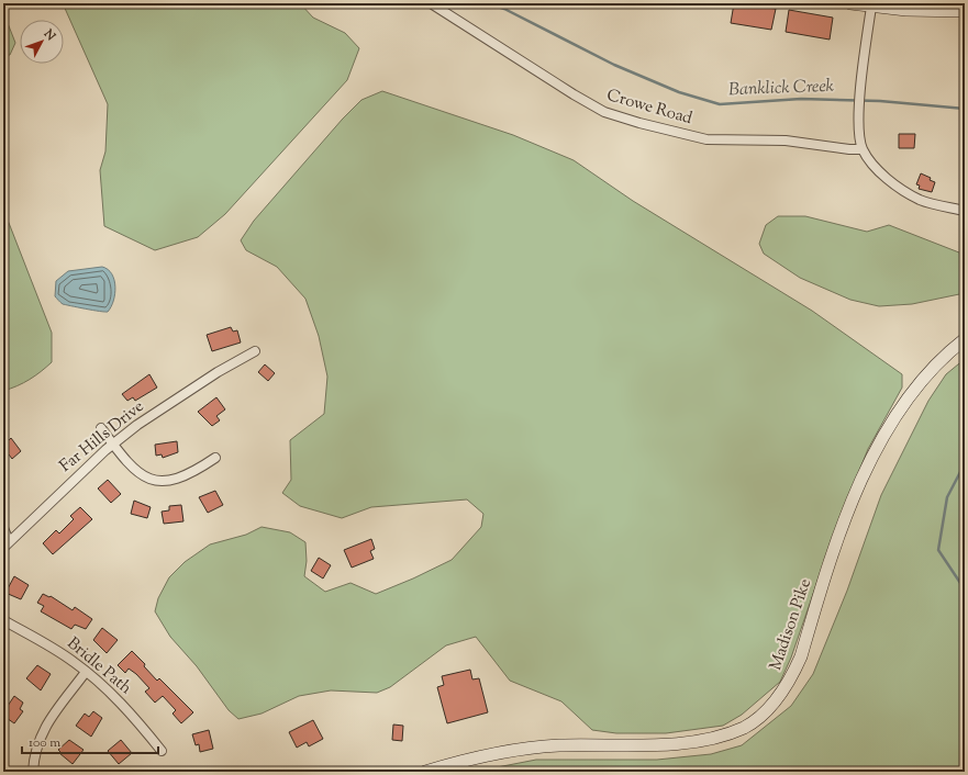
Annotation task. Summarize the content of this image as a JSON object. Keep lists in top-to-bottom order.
{
  "streets": {
    "street": [
      "Crowe Road",
      "Far Hills Drive",
      "Madison Pike",
      "Bridle Path"
    ]
  },
  "water": ["Banklick Creek"],
  "scale_bar": "100 m",
  "north": "top right"
}
